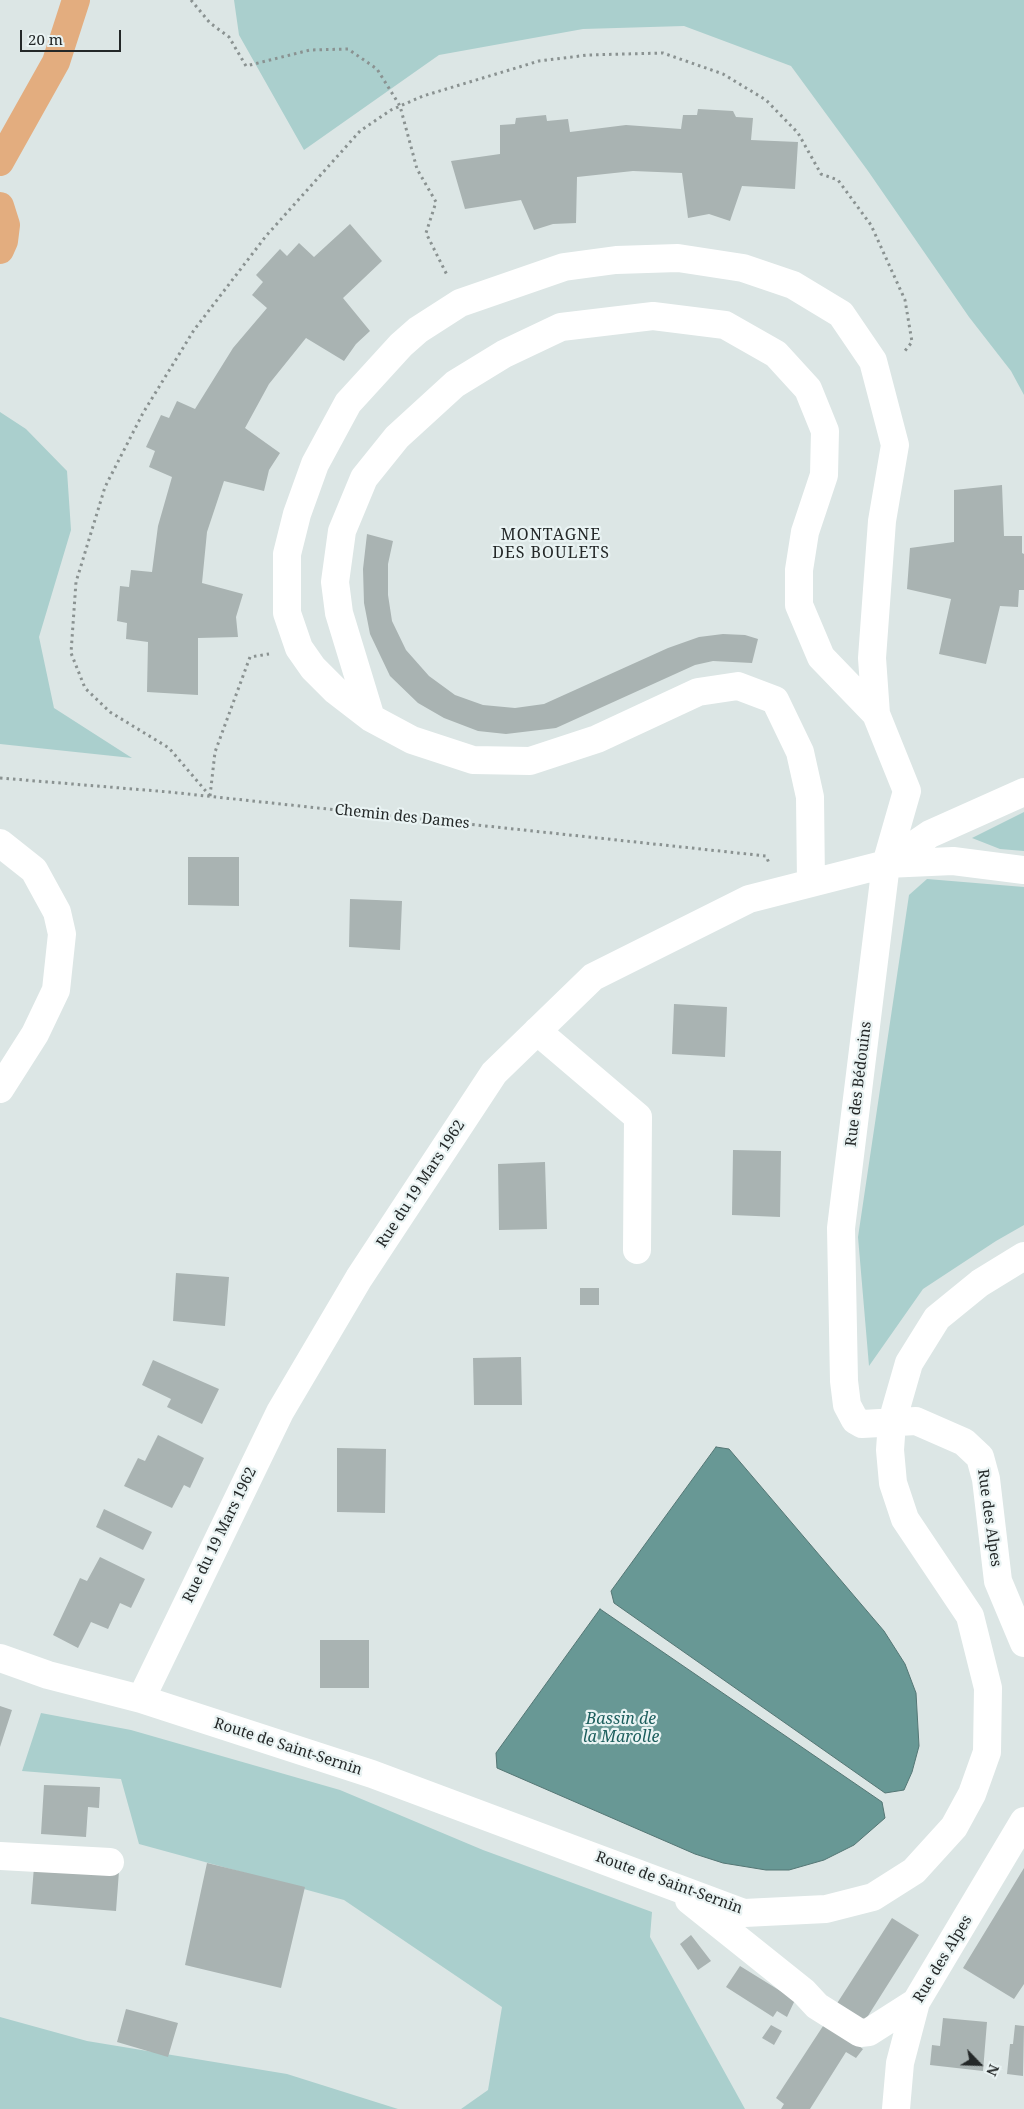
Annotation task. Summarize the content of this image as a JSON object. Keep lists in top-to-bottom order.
{
  "streets": {
    "street": [
      "Rue des Bédouins",
      "Rue du 19 Mars 1962",
      "Rue des Alpes",
      "Route de Saint-Sernin"
    ],
    "path": ["Chemin des Dames"]
  },
  "crossings": [
    ["Chemin des Dames", "Rue du 19 Mars 1962"],
    ["Rue des Bédouins", "Rue du 19 Mars 1962"],
    ["Rue des Bédouins", "Rue des Alpes"],
    ["Rue des Bédouins", "Route de Saint-Sernin"],
    ["Rue du 19 Mars 1962", "Route de Saint-Sernin"],
    ["Rue des Alpes", "Route de Saint-Sernin"]
  ],
  "districts": ["MONTAGNE DES BOULETS"],
  "water": ["Bassin de la Marolle"],
  "scale_bar": "20 m",
  "north": "bottom right"
}
